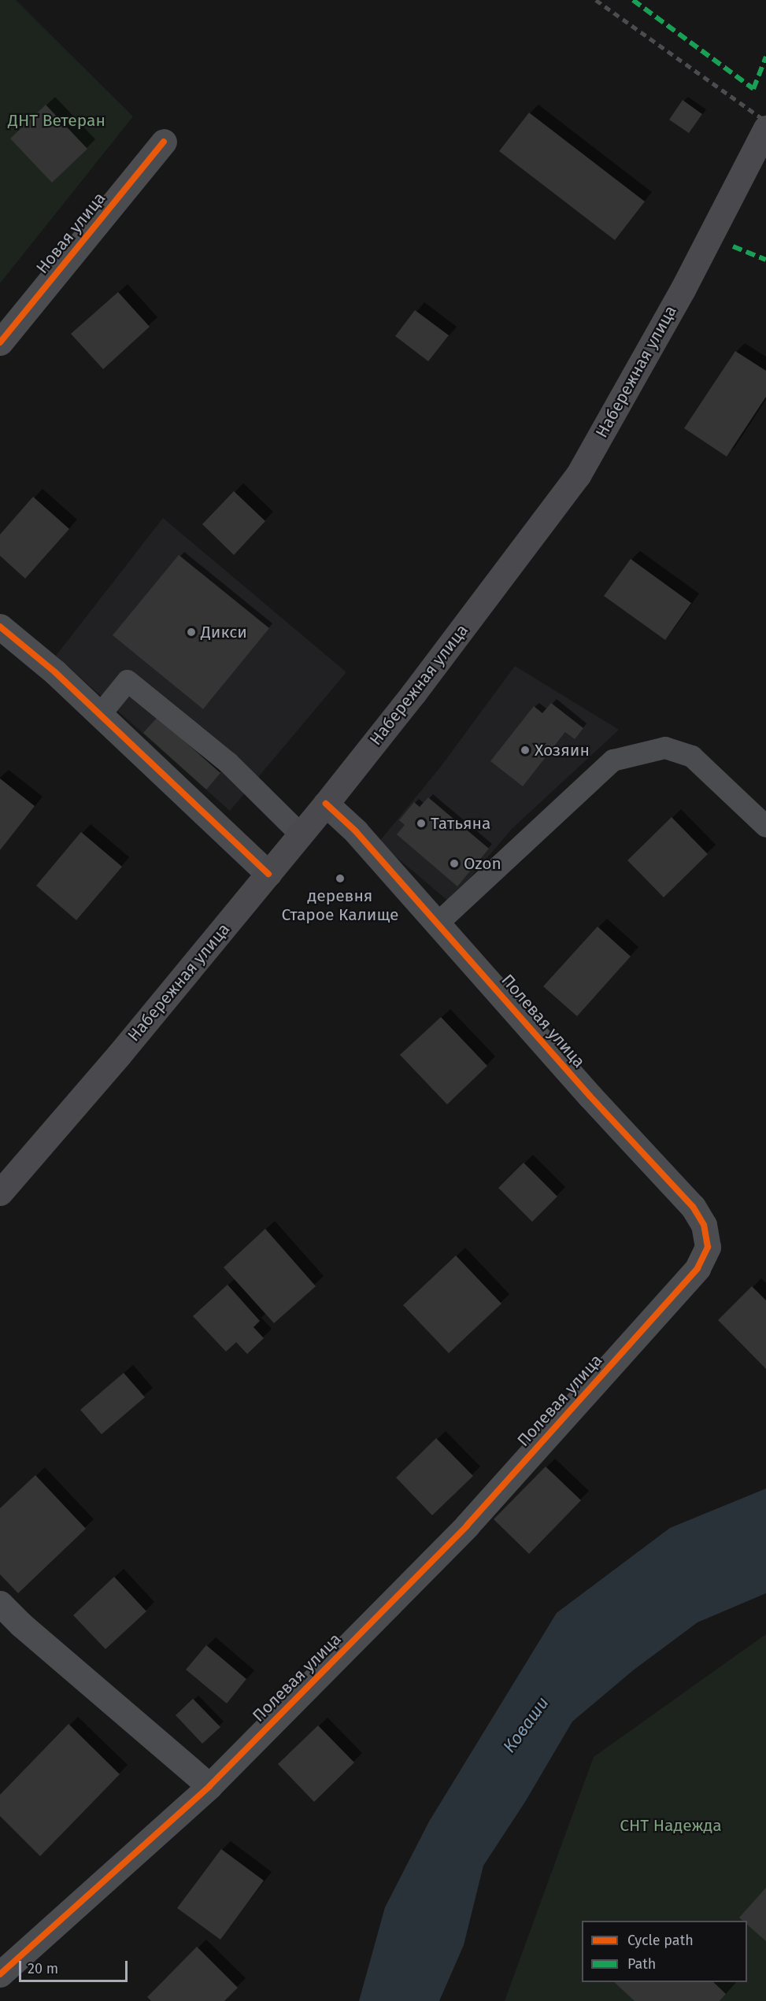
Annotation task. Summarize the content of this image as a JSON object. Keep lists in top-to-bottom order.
{
  "streets": {
    "main road": ["Набережная улица"],
    "street": ["Новая улица", "Полевая улица"]
  },
  "crossings": [
    ["Набережная улица", "Полевая улица"]
  ],
  "water": ["Коваши"],
  "parks": ["ДНТ Ветеран", "СНТ Надежда"],
  "places": [
    "Дикси",
    "Хозяин",
    "Татьяна",
    "Ozon",
    "деревня Старое Калище"
  ],
  "legend": ["Cycle path", "Path"],
  "scale_bar": "20 m"
}
